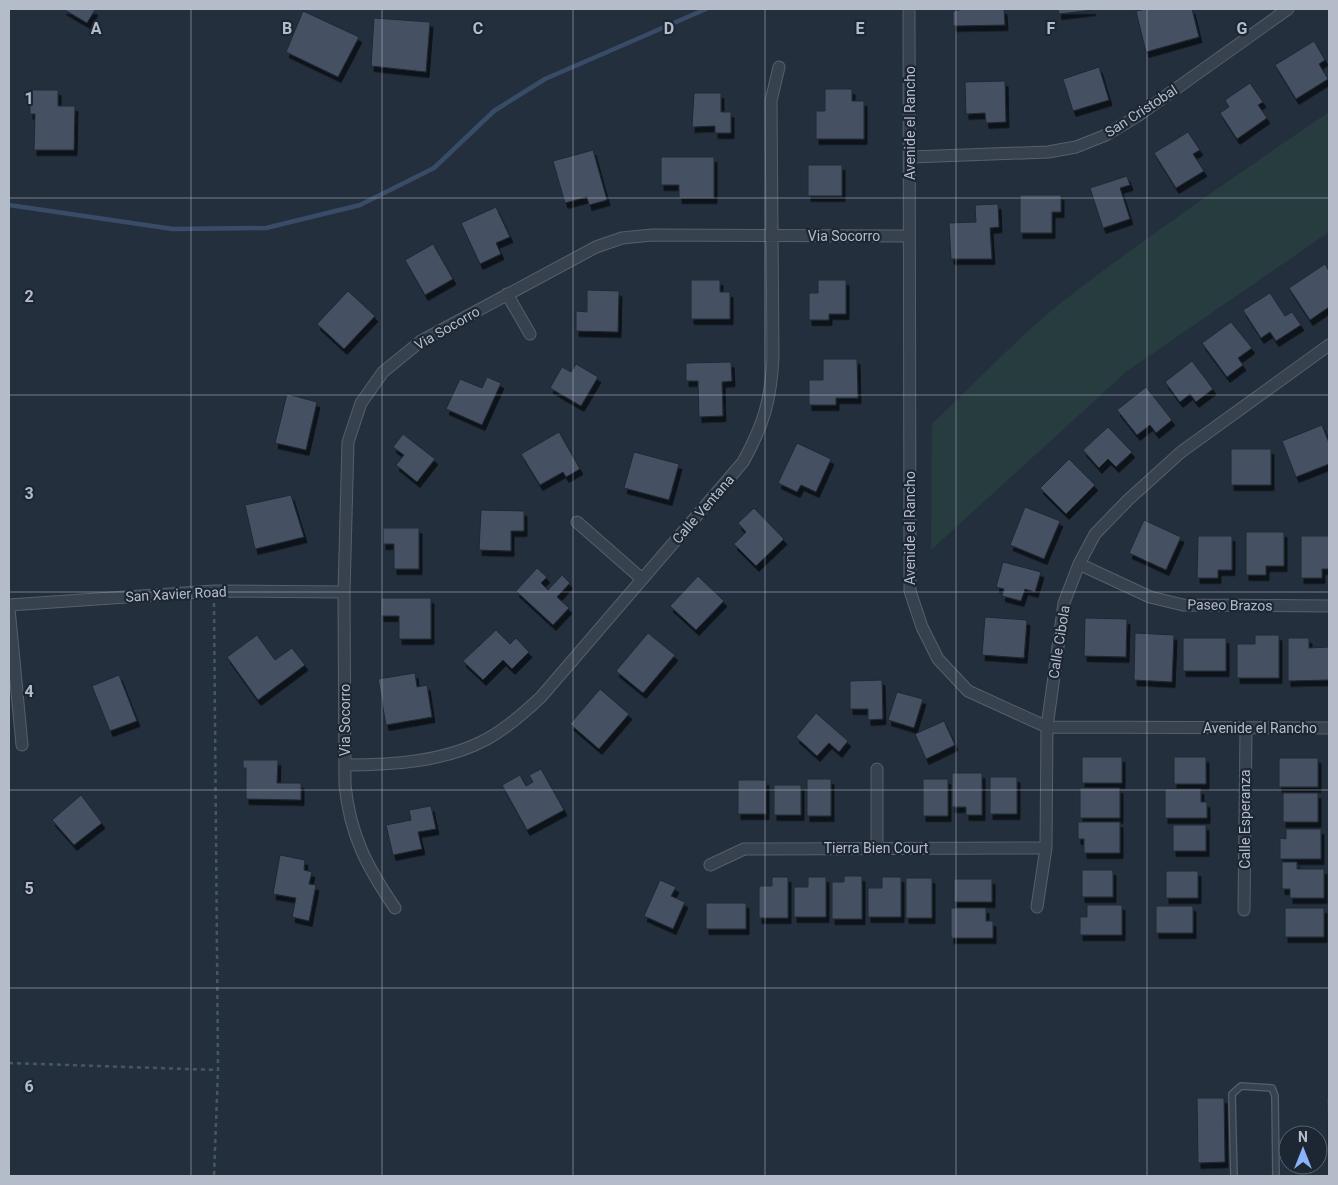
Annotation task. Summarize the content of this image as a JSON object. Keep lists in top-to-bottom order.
{
  "streets": {
    "street": [
      "San Cristobal",
      "Avenide el Rancho",
      "Via Socorro",
      "Calle Ventana",
      "San Xavier Road",
      "Paseo Brazos",
      "Calle Cibola",
      "Calle Esperanza",
      "Tierra Bien Court"
    ]
  },
  "crossings": [
    ["San Cristobal", "Avenide el Rancho"],
    ["Avenide el Rancho", "Via Socorro"],
    ["Avenide el Rancho", "Calle Cibola"],
    ["Avenide el Rancho", "Calle Esperanza"],
    ["Via Socorro", "Calle Ventana"],
    ["Via Socorro", "San Xavier Road"],
    ["Paseo Brazos", "Calle Cibola"],
    ["Calle Cibola", "Tierra Bien Court"]
  ],
  "north": "top",
  "grid": {
    "columns": [
      "A",
      "B",
      "C",
      "D",
      "E",
      "F",
      "G"
    ],
    "rows": [
      "1",
      "2",
      "3",
      "4",
      "5",
      "6"
    ]
  }
}
